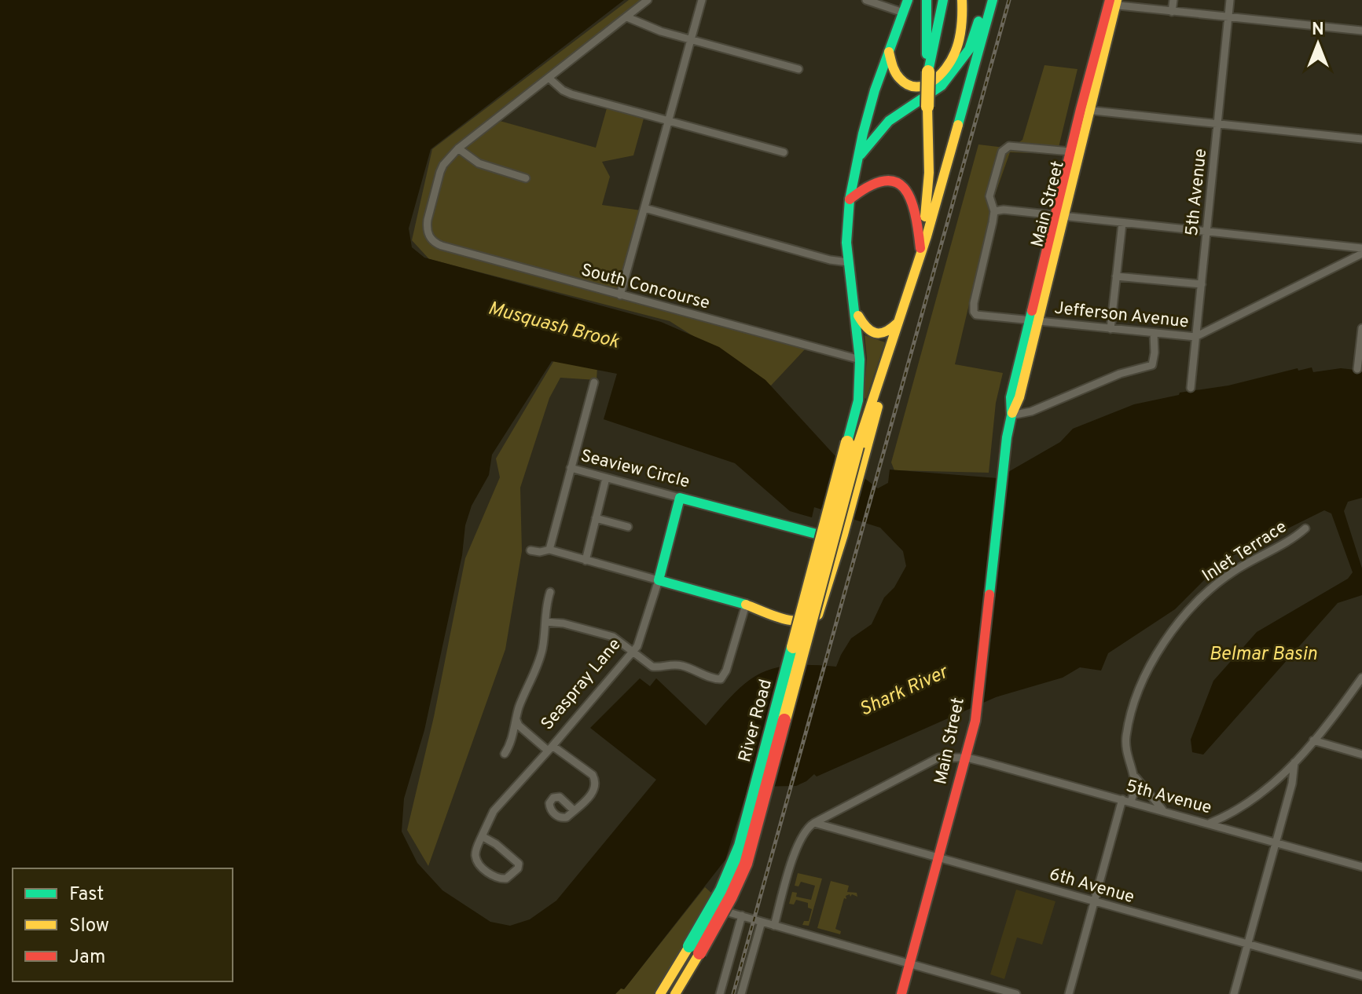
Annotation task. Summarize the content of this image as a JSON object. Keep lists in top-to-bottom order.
{
  "streets": {
    "main road": [
      "Main Street",
      "Seaview Circle",
      "Seaspray Lane",
      "River Road"
    ],
    "street": [
      "5th Avenue",
      "South Concourse",
      "Jefferson Avenue",
      "Inlet Terrace",
      "6th Avenue"
    ]
  },
  "crossings": [
    ["5th Avenue", "Main Street"],
    ["5th Avenue", "Jefferson Avenue"],
    ["5th Avenue", "Inlet Terrace"],
    ["Main Street", "Jefferson Avenue"],
    ["Main Street", "6th Avenue"],
    ["Seaview Circle", "Seaspray Lane"],
    ["Seaview Circle", "River Road"],
    ["Inlet Terrace", "6th Avenue"]
  ],
  "water": ["Musquash Brook", "Belmar Basin", "Shark River"],
  "legend": ["Fast", "Slow", "Jam"],
  "north": "top"
}
